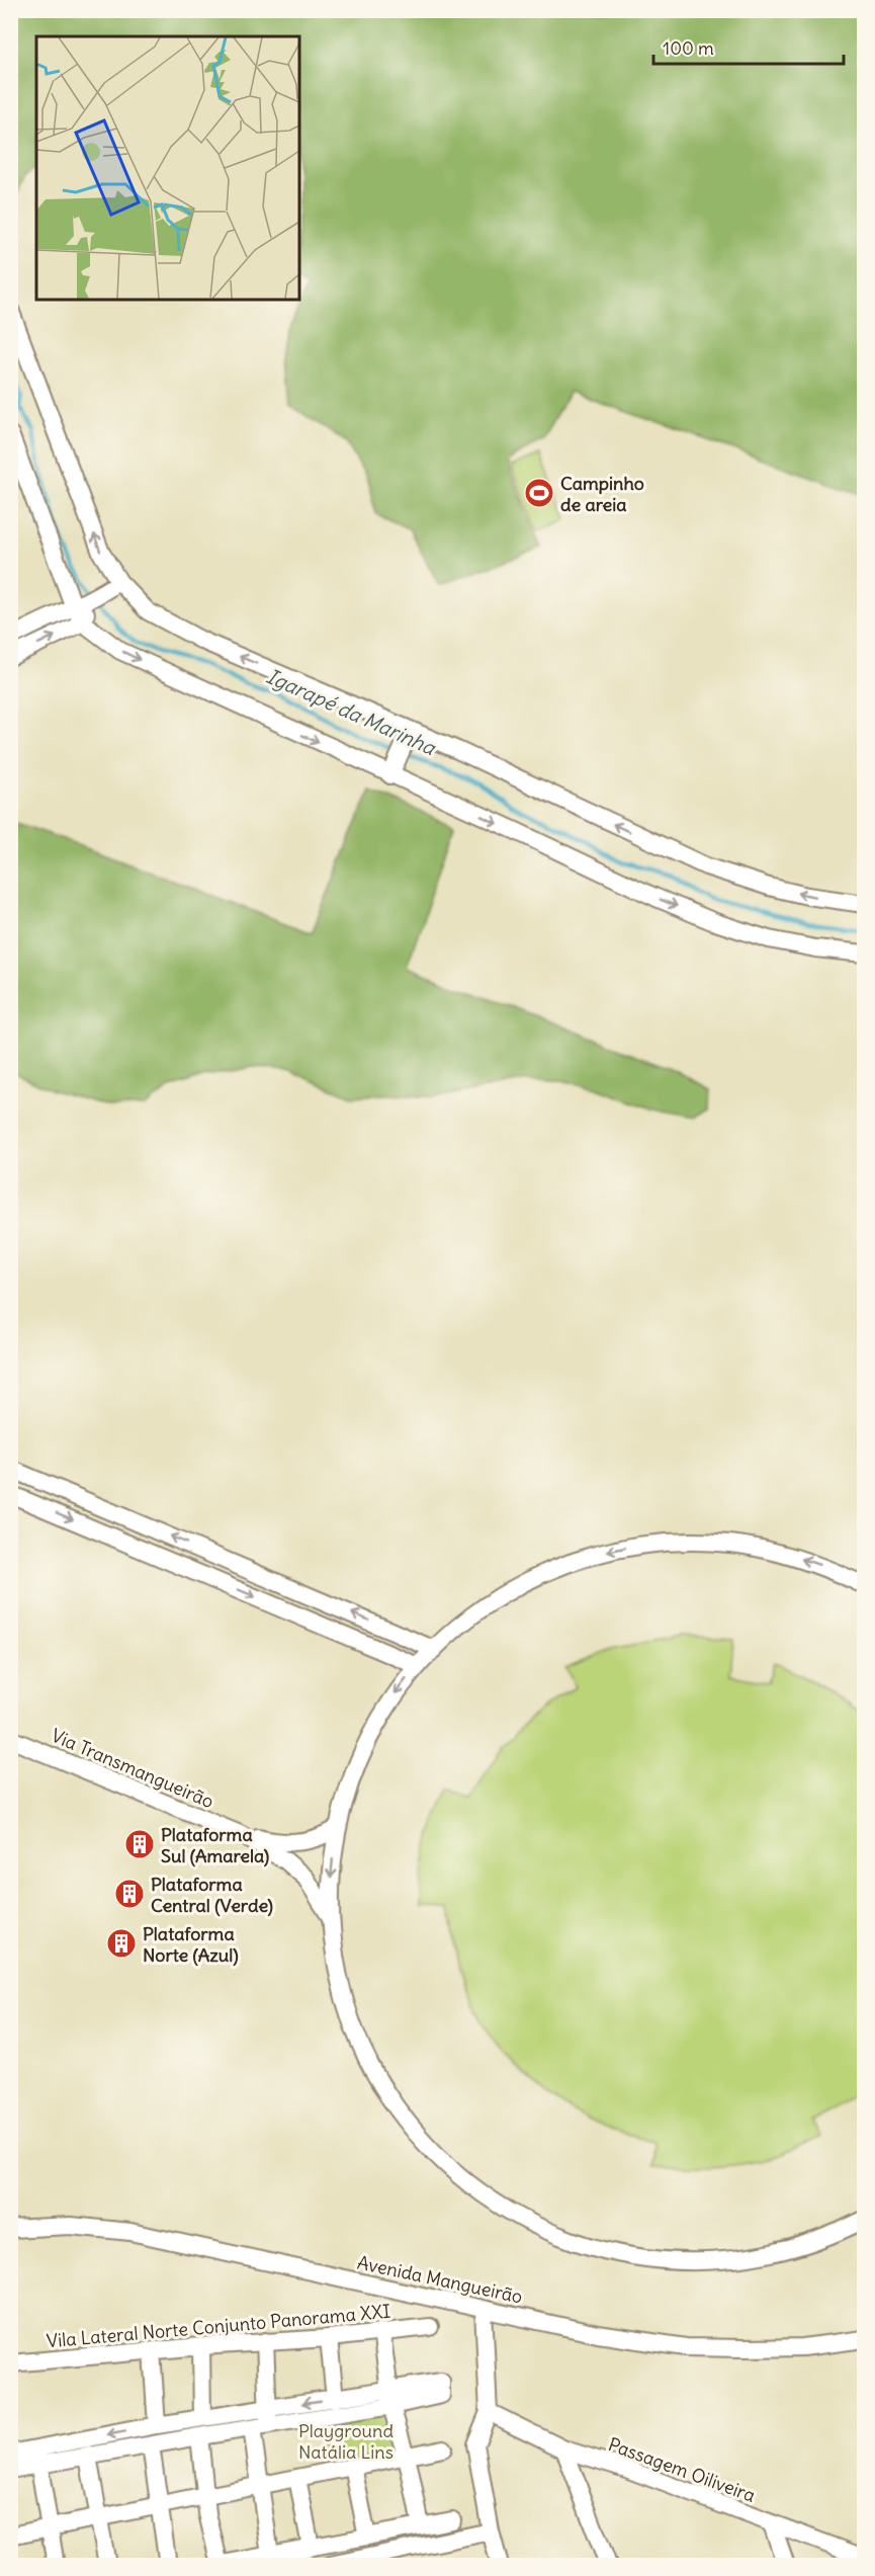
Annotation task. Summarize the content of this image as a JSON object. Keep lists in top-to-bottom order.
{
  "streets": {
    "street": [
      "Via Transmangueirão",
      "Avenida Mangueirão",
      "Vila Lateral Norte Conjunto Panorama XXI",
      "Passagem Oiliveira"
    ]
  },
  "water": ["Igarapé da Marinha"],
  "parks": ["Playground Natália Lins"],
  "places": {
    "sports": ["Campinho de areia"],
    "building": ["Plataforma Sul (Amarela)", "Plataforma Central (Verde)", "Plataforma Norte (Azul)"]
  },
  "scale_bar": "100 m"
}
